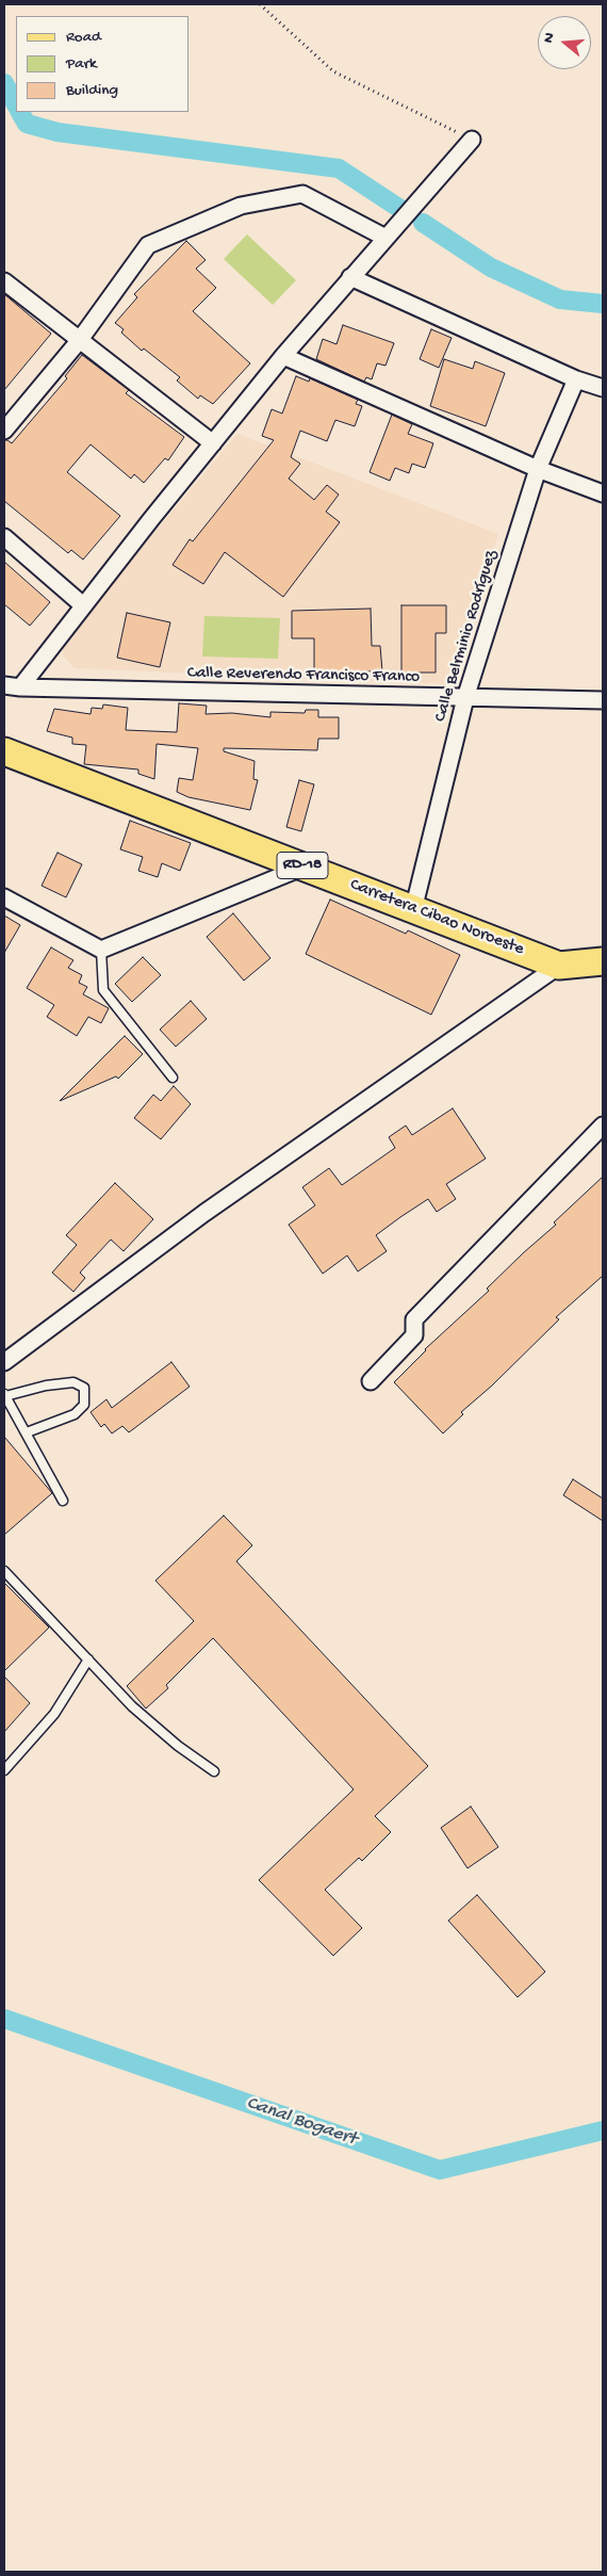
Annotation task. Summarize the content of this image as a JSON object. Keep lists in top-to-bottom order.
{
  "streets": {
    "main road": ["RD-18", "Carretera Cibao Noroeste"],
    "street": ["Calle Belrminio Rodríguez", "Calle Reverendo Francisco Franco"]
  },
  "crossings": [
    ["Calle Belrminio Rodríguez", "Calle Reverendo Francisco Franco"],
    ["Calle Belrminio Rodríguez", "Carretera Cibao Noroeste"]
  ],
  "water": ["Canal Bogaert"],
  "legend": ["Road", "Park", "Building"],
  "north": "left"
}
